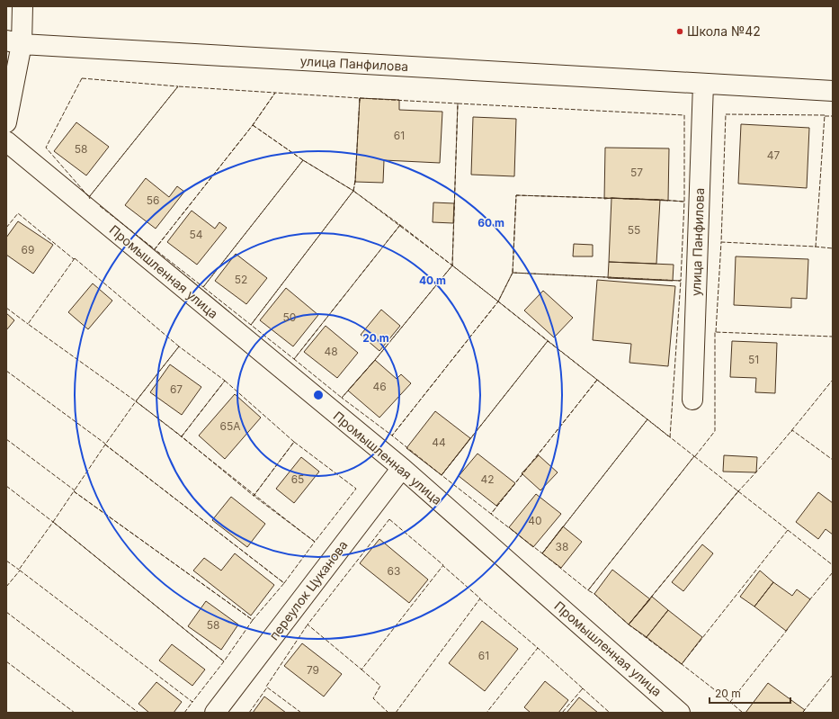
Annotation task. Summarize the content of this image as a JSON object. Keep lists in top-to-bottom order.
{
  "streets": {
    "street": ["улица Панфилова", "Промышленная улица", "переулок Цуканова"]
  },
  "crossings": [
    ["Промышленная улица", "переулок Цуканова"]
  ],
  "places": ["Школа №42"],
  "house_numbers": [
    "61",
    "58",
    "47",
    "57",
    "56",
    "55",
    "54",
    "69",
    "52",
    "50",
    "48",
    "51",
    "46",
    "67",
    "65А",
    "44",
    "65",
    "42",
    "40",
    "38",
    "63",
    "58",
    "61",
    "79"
  ],
  "scale_bar": "20 m",
  "rings": ["60 m", "40 m", "20 m"]
}
